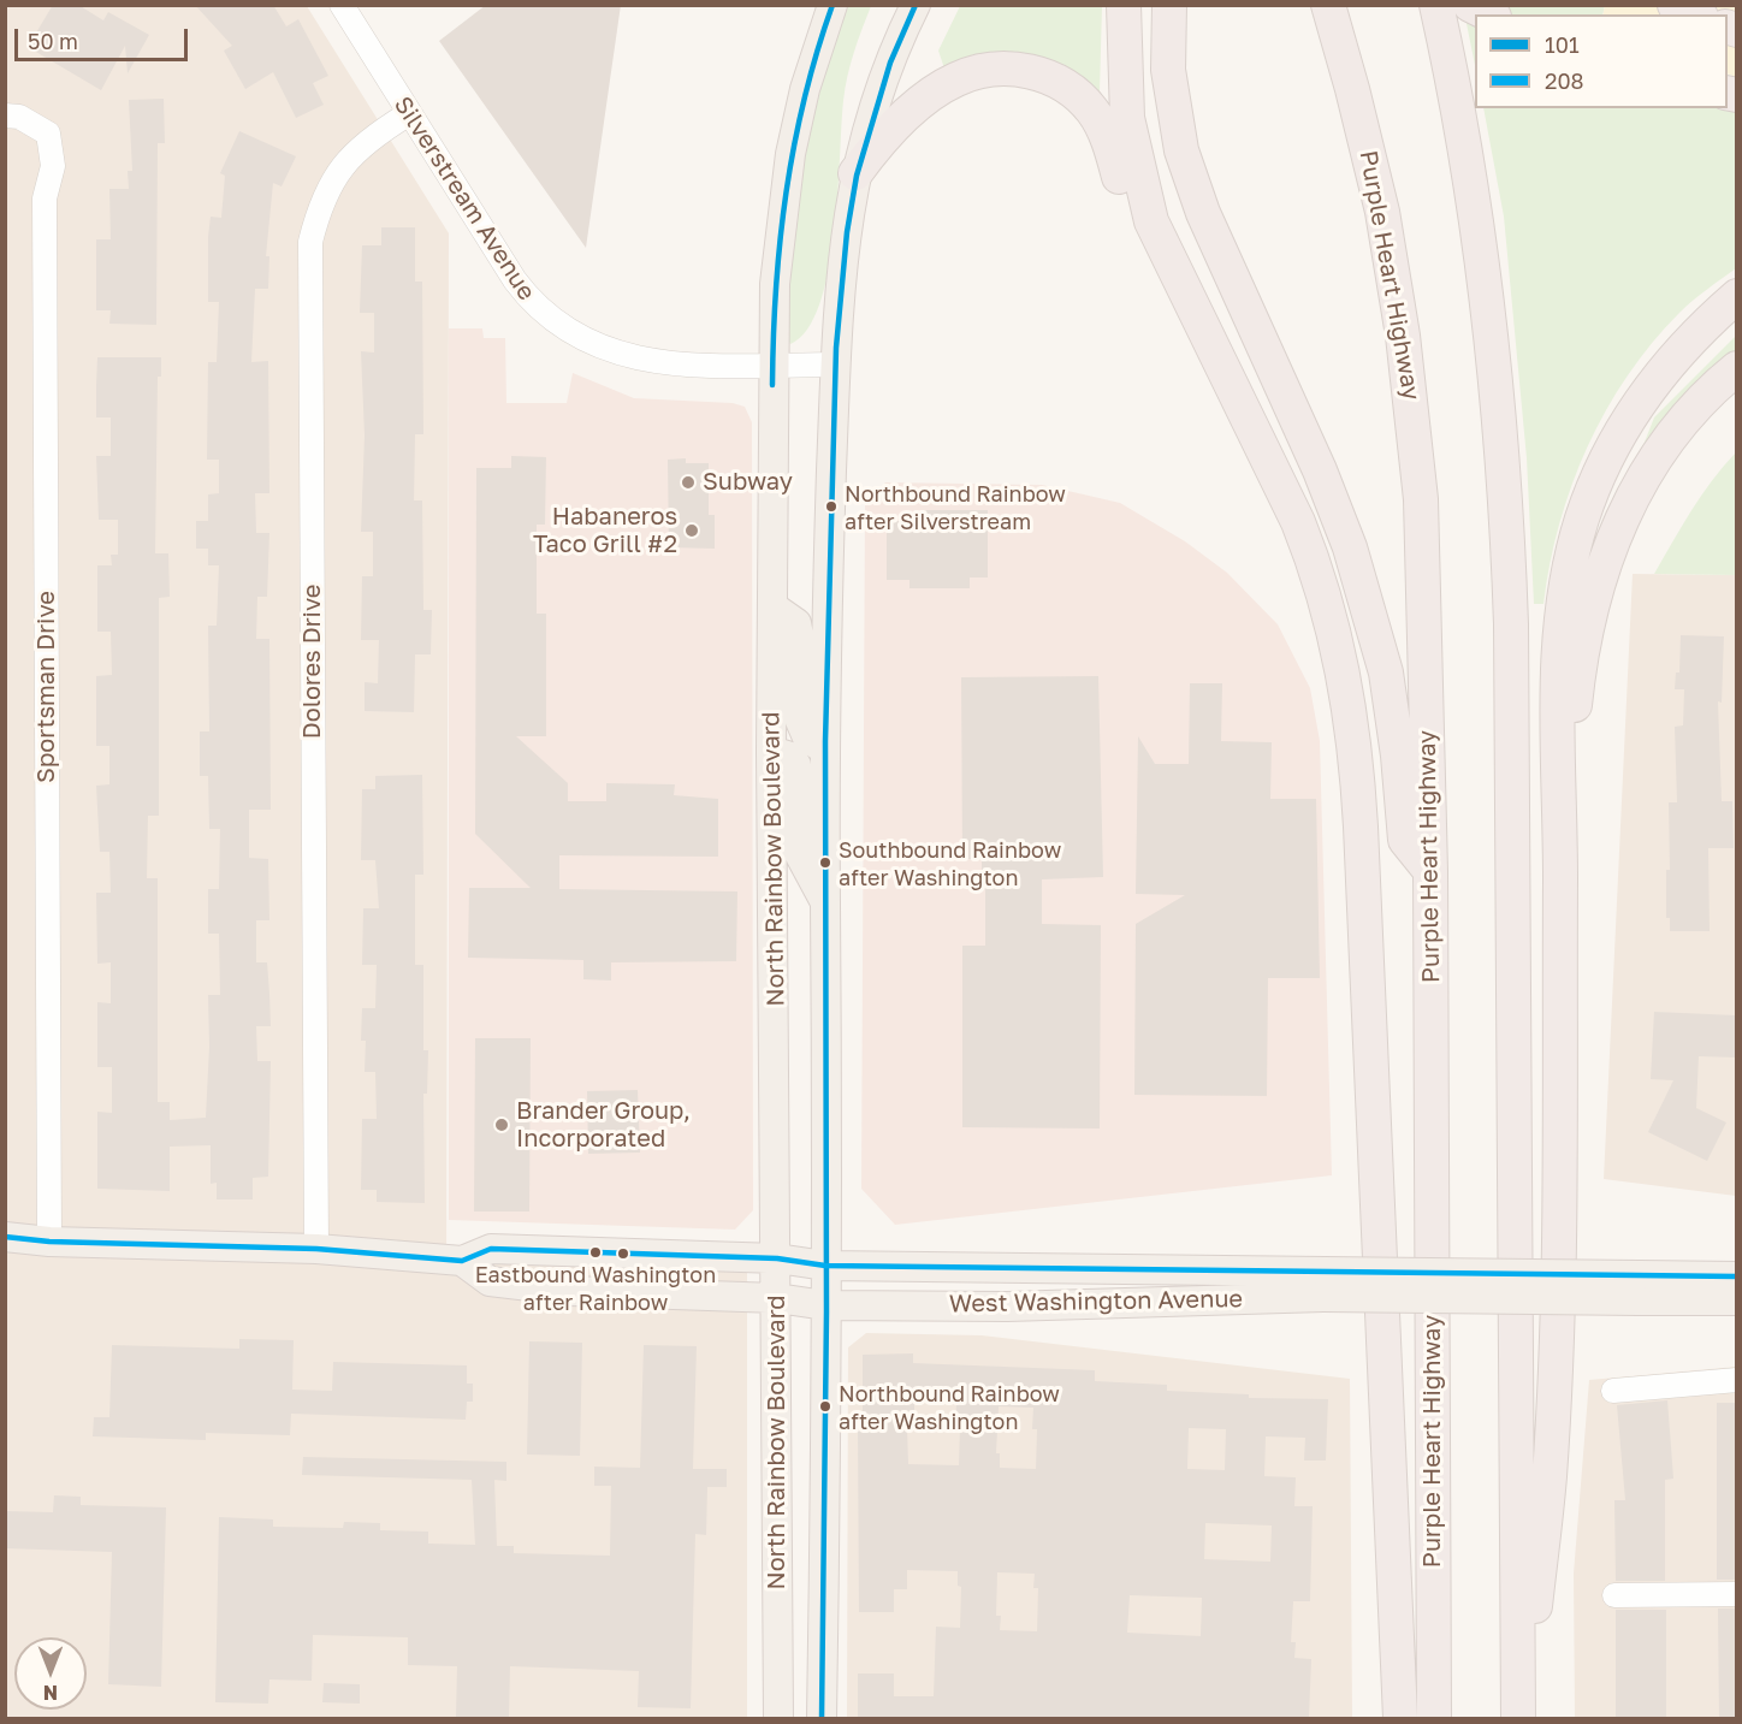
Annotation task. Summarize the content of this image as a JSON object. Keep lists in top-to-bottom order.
{
  "streets": {
    "highway": ["Purple Heart Highway"],
    "main road": ["North Rainbow Boulevard", "West Washington Avenue"],
    "street": ["Silverstream Avenue", "Dolores Drive", "Sportsman Drive"]
  },
  "crossings": [
    ["Silverstream Avenue", "Dolores Drive"],
    ["Silverstream Avenue", "North Rainbow Boulevard"],
    ["Dolores Drive", "West Washington Avenue"],
    ["Sportsman Drive", "West Washington Avenue"],
    ["North Rainbow Boulevard", "West Washington Avenue"]
  ],
  "places": [
    "Subway",
    "Northbound Rainbow after Silverstream",
    "Habaneros Taco Grill #2",
    "Southbound Rainbow after Washington",
    "Brander Group, Incorporated",
    "Eastbound Washington after Rainbow",
    "Northbound Rainbow after Washington"
  ],
  "lines": ["transit line 101", "transit line 208"],
  "legend": ["101", "208"],
  "scale_bar": "50 m",
  "north": "bottom"
}
